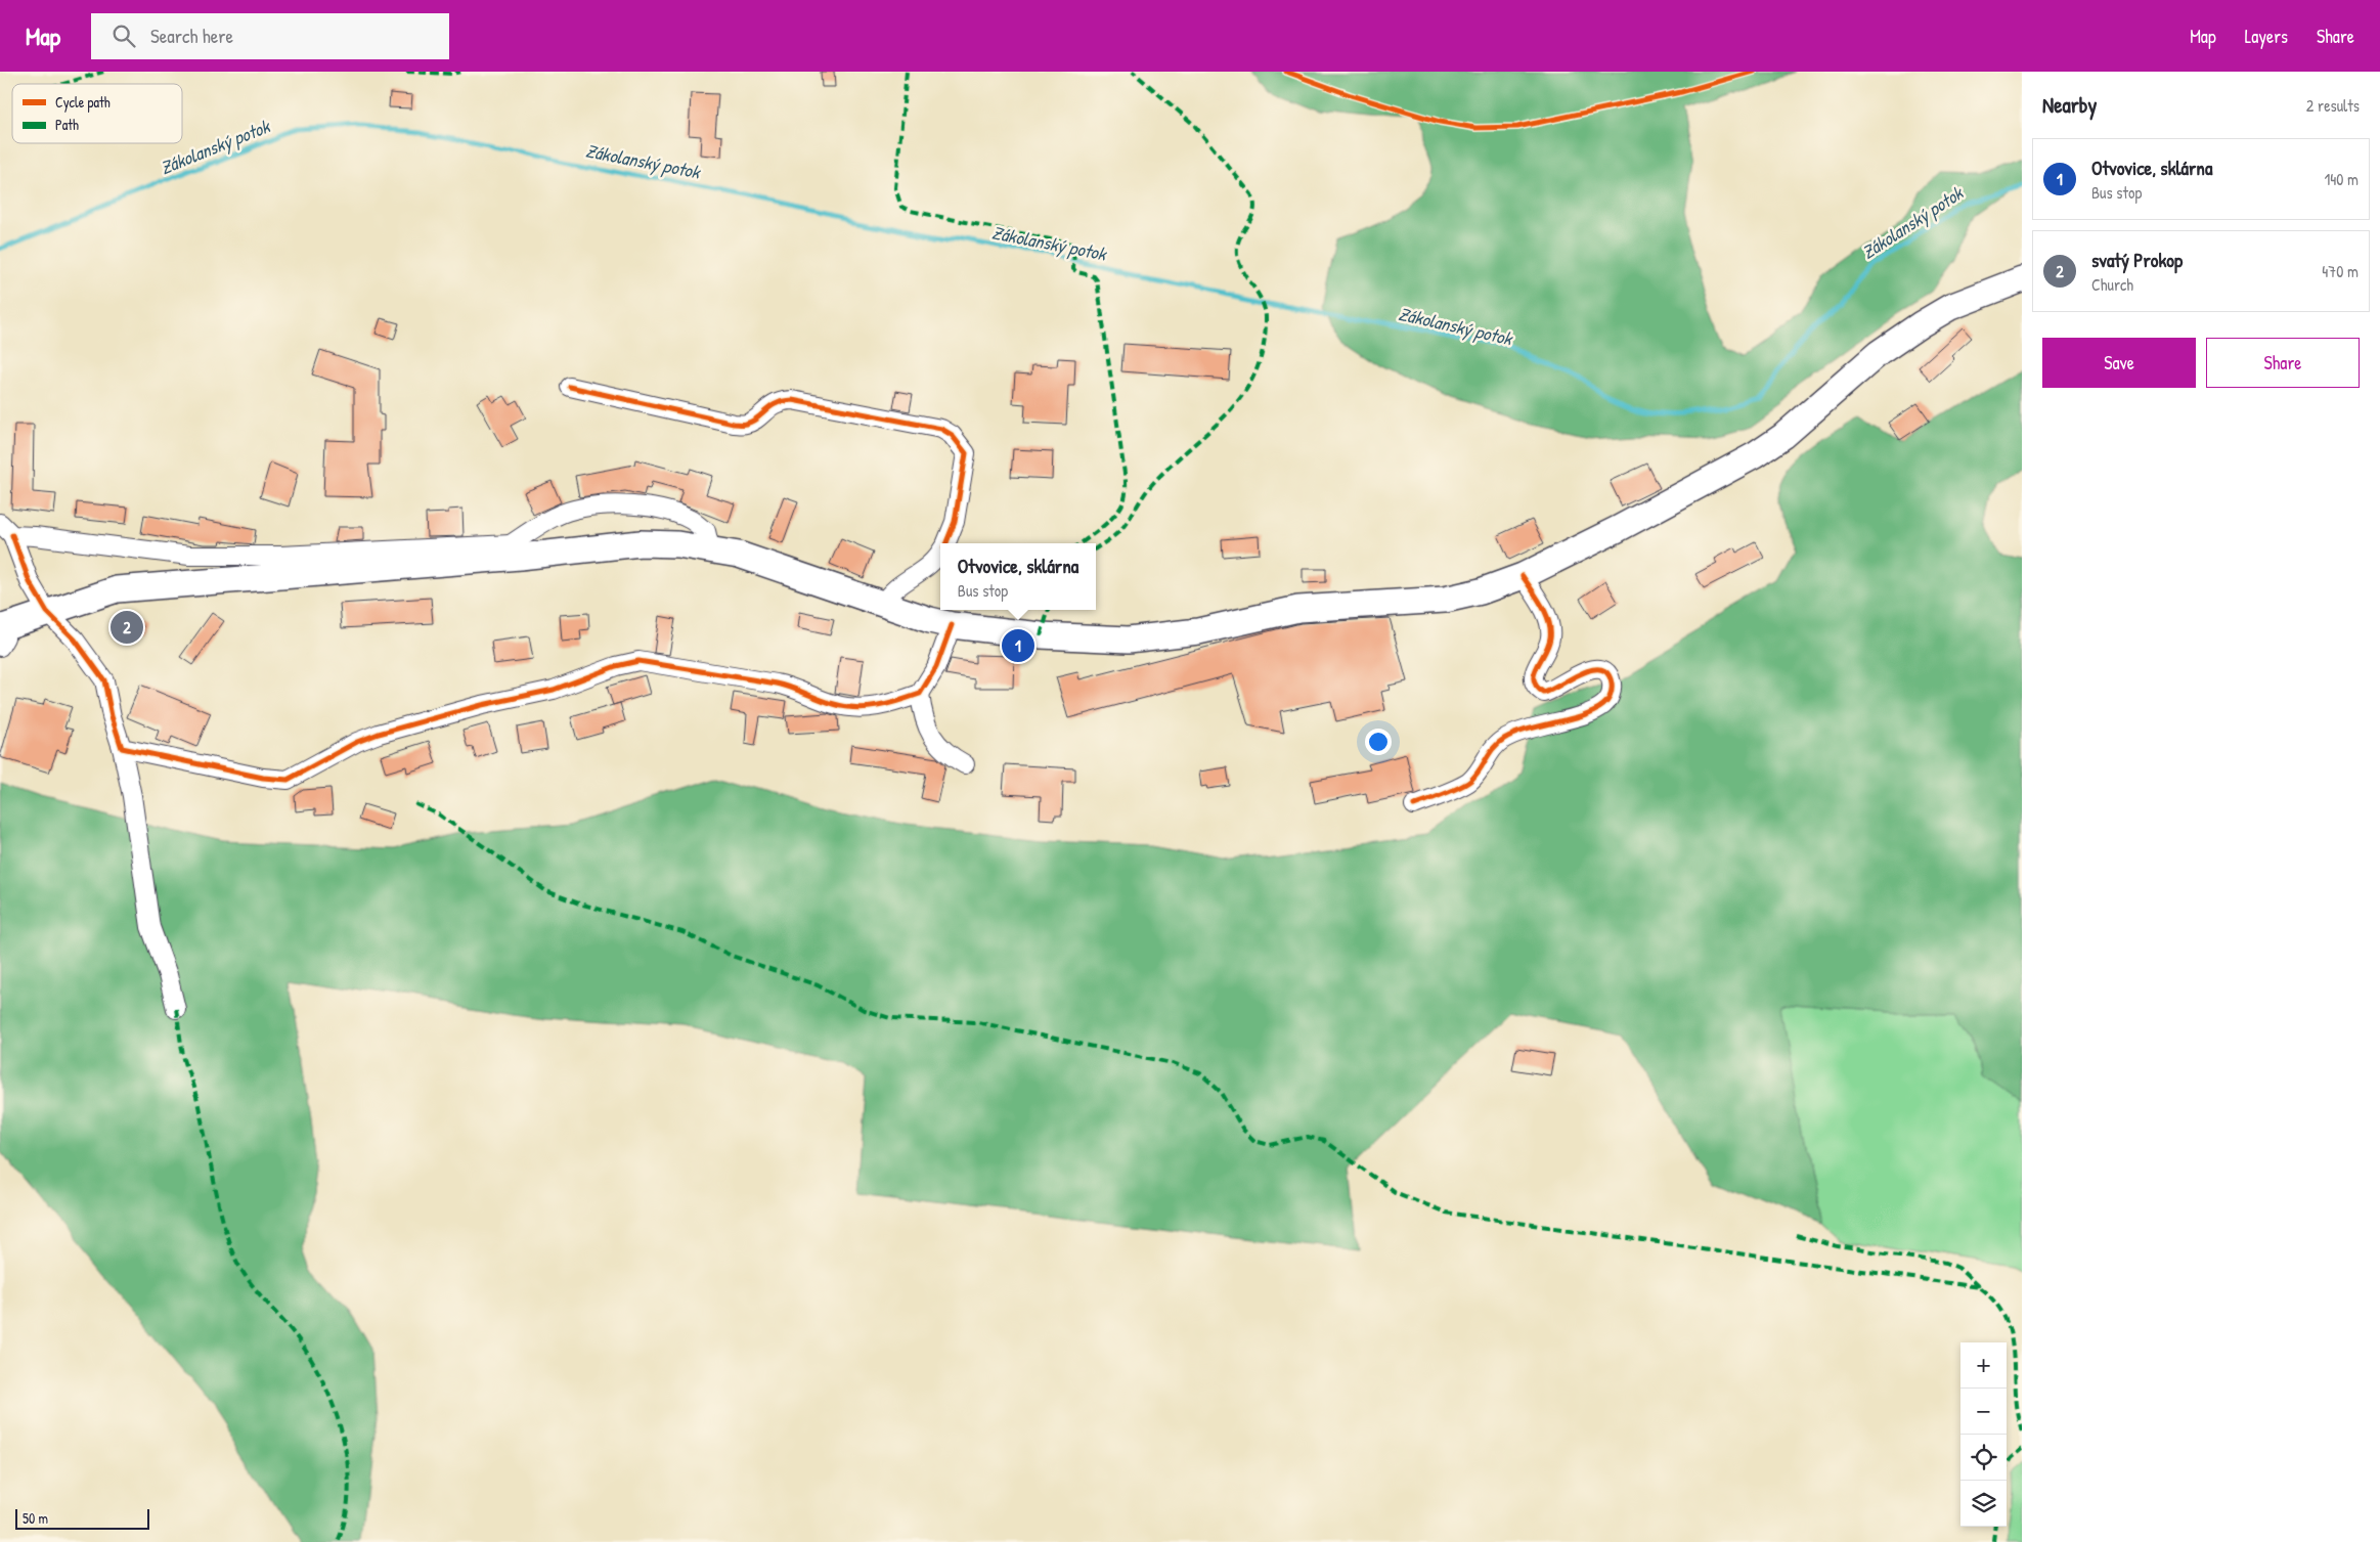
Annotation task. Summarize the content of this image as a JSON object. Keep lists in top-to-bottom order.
{
  "water": ["Zákolanský potok"],
  "legend": ["Cycle path", "Path"],
  "scale_bar": "50 m",
  "page": {
    "header": "Map",
    "search": "Search here",
    "nav": ["Map", "Layers", "Share"],
    "heading": ["Nearby", "2 results"],
    "list": [
      {
        "mark": "1",
        "name": "Otvovice, sklárna",
        "note": "Bus stop",
        "value": "140 m"
      },
      {
        "mark": "2",
        "name": "svatý Prokop",
        "note": "Church",
        "value": "470 m"
      }
    ],
    "buttons": ["Save", "Share"],
    "popup": ["Otvovice, sklárna", "Bus stop"],
    "pins": ["2", "1"],
    "map_buttons": ["+", "−"],
    "scale": "50 m"
  }
}
